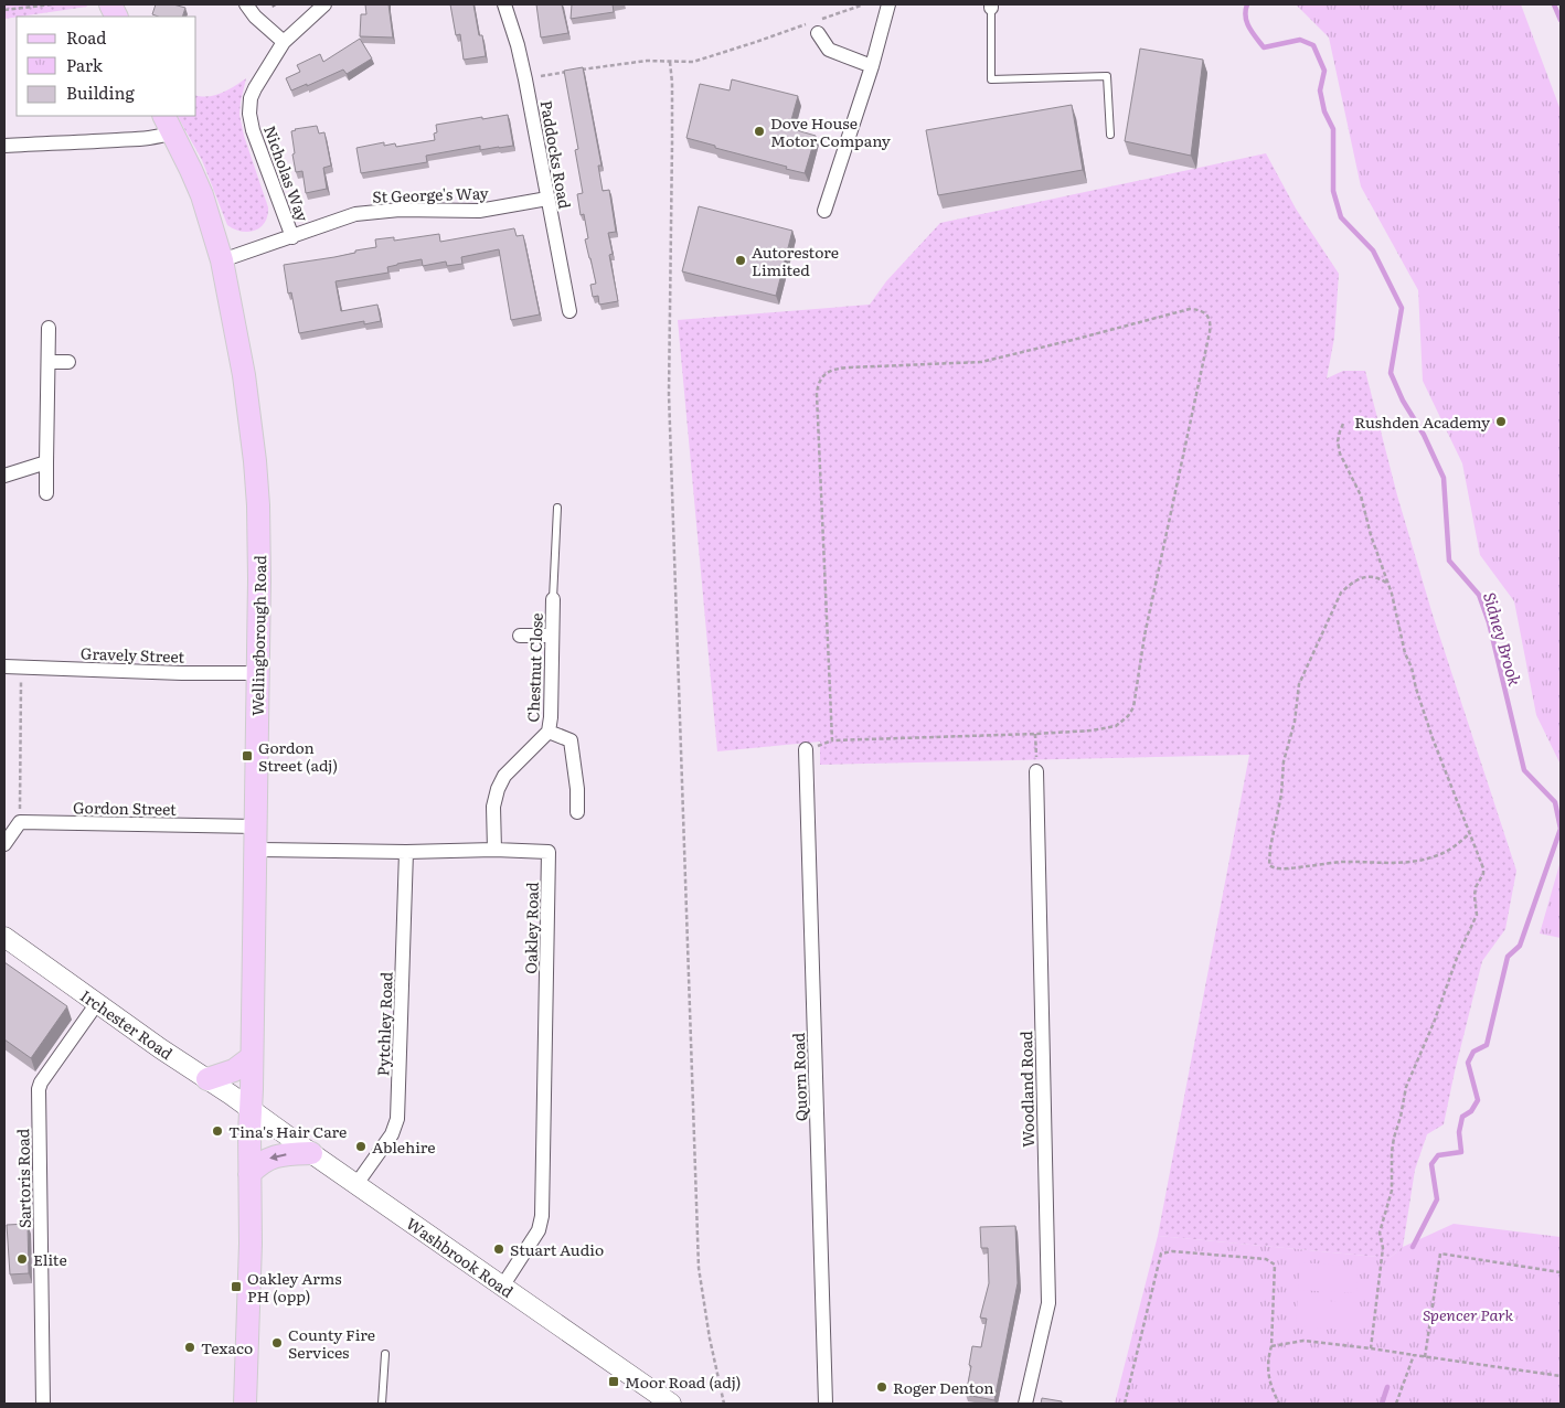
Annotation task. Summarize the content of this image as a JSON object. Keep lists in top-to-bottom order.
{
  "streets": {
    "main road": ["Wellingborough Road", "Irchester Road", "Washbrook Road"],
    "street": [
      "Paddocks Road",
      "Nicholas Way",
      "St George's Way",
      "Gravely Street",
      "Chestnut Close",
      "Gordon Street",
      "Oakley Road",
      "Pytchley Road",
      "Quorn Road",
      "Woodland Road",
      "Sartoris Road"
    ]
  },
  "crossings": [
    ["Paddocks Road", "St George's Way"],
    ["Nicholas Way", "St George's Way"],
    ["St George's Way", "Wellingborough Road"],
    ["Wellingborough Road", "Gravely Street"],
    ["Wellingborough Road", "Gordon Street"],
    ["Wellingborough Road", "Oakley Road"],
    ["Wellingborough Road", "Irchester Road"],
    ["Wellingborough Road", "Washbrook Road"],
    ["Chestnut Close", "Oakley Road"],
    ["Oakley Road", "Pytchley Road"],
    ["Oakley Road", "Washbrook Road"],
    ["Irchester Road", "Sartoris Road"],
    ["Irchester Road", "Washbrook Road"],
    ["Pytchley Road", "Washbrook Road"]
  ],
  "water": ["Sidney Brook"],
  "parks": ["Spencer Park"],
  "places": {
    "other": [
      "Dove House Motor Company",
      "Autorestore Limited",
      "Rushden Academy",
      "Tina's Hair Care",
      "Ablehire",
      "Stuart Audio",
      "Elite",
      "County Fire Services",
      "Texaco",
      "Roger Denton"
    ],
    "transit": ["Gordon Street (adj)", "Oakley Arms PH (opp)", "Moor Road (adj)"]
  },
  "legend": ["Road", "Park", "Building"]
}
